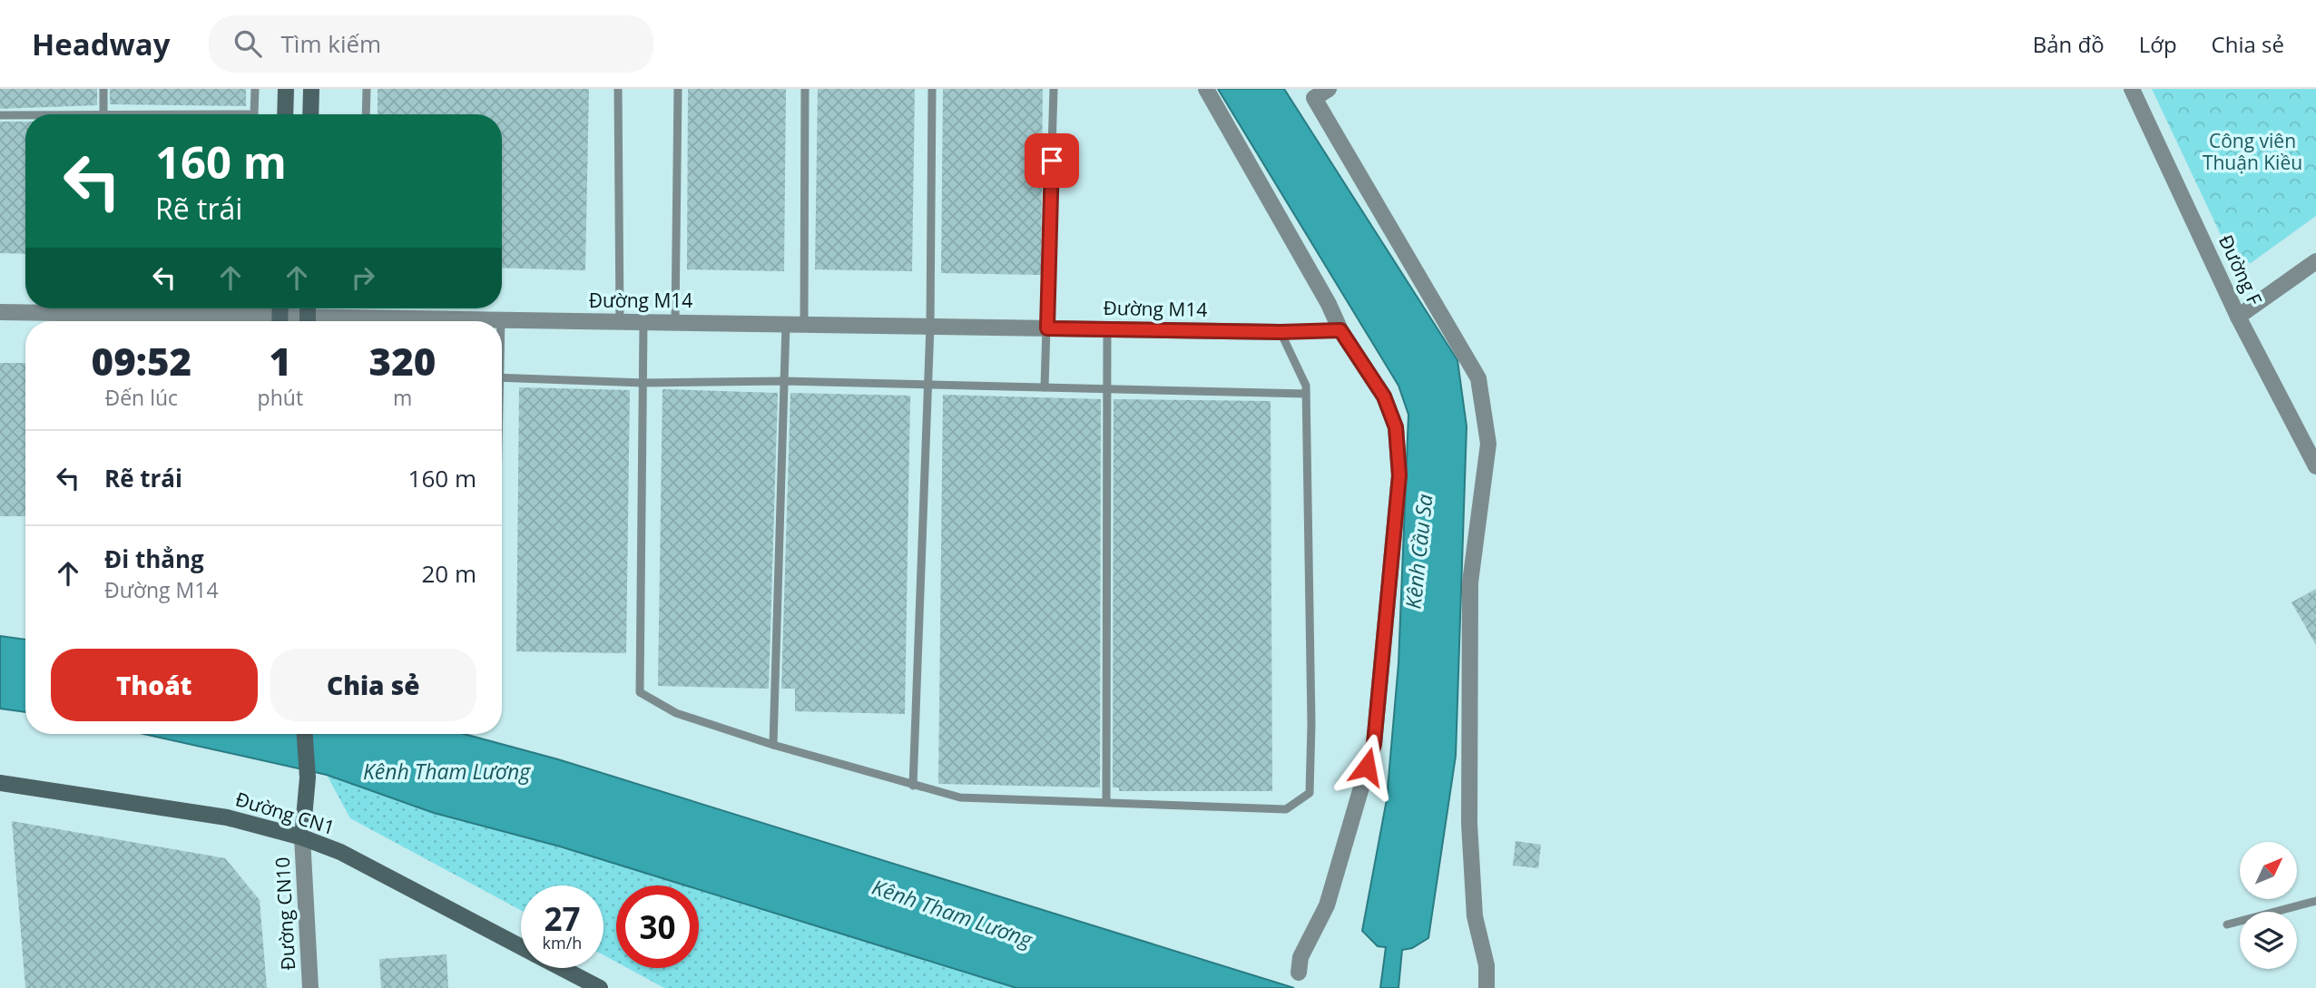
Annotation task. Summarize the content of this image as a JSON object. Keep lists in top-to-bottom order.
{
  "streets": {
    "street": [
      "Đường F",
      "Đường M14",
      "Đường CN1",
      "Đường CN10"
    ]
  },
  "crossings": [
    ["Đường CN1", "Đường CN10"]
  ],
  "water": ["Kênh Cầu Sa", "Kênh Tham Lương"],
  "parks": ["Công viên Thuận Kiều"],
  "north": "top right",
  "page": {
    "header": "Headway",
    "search": "Tìm kiếm",
    "nav": ["Bản đồ", "Lớp", "Chia sẻ"],
    "turn": ["160 m", "Rẽ trái"],
    "eta": [
      "09:52",
      "Đến lúc",
      "1",
      "phút",
      "320",
      "m"
    ],
    "list": [
      {
        "name": "Rẽ trái",
        "value": "160 m"
      },
      {
        "name": "Đi thẳng",
        "note": "Đường M14",
        "value": "20 m"
      }
    ],
    "buttons": ["Thoát", "Chia sẻ"],
    "speed": "27 km/h",
    "limit": "30"
  }
}
